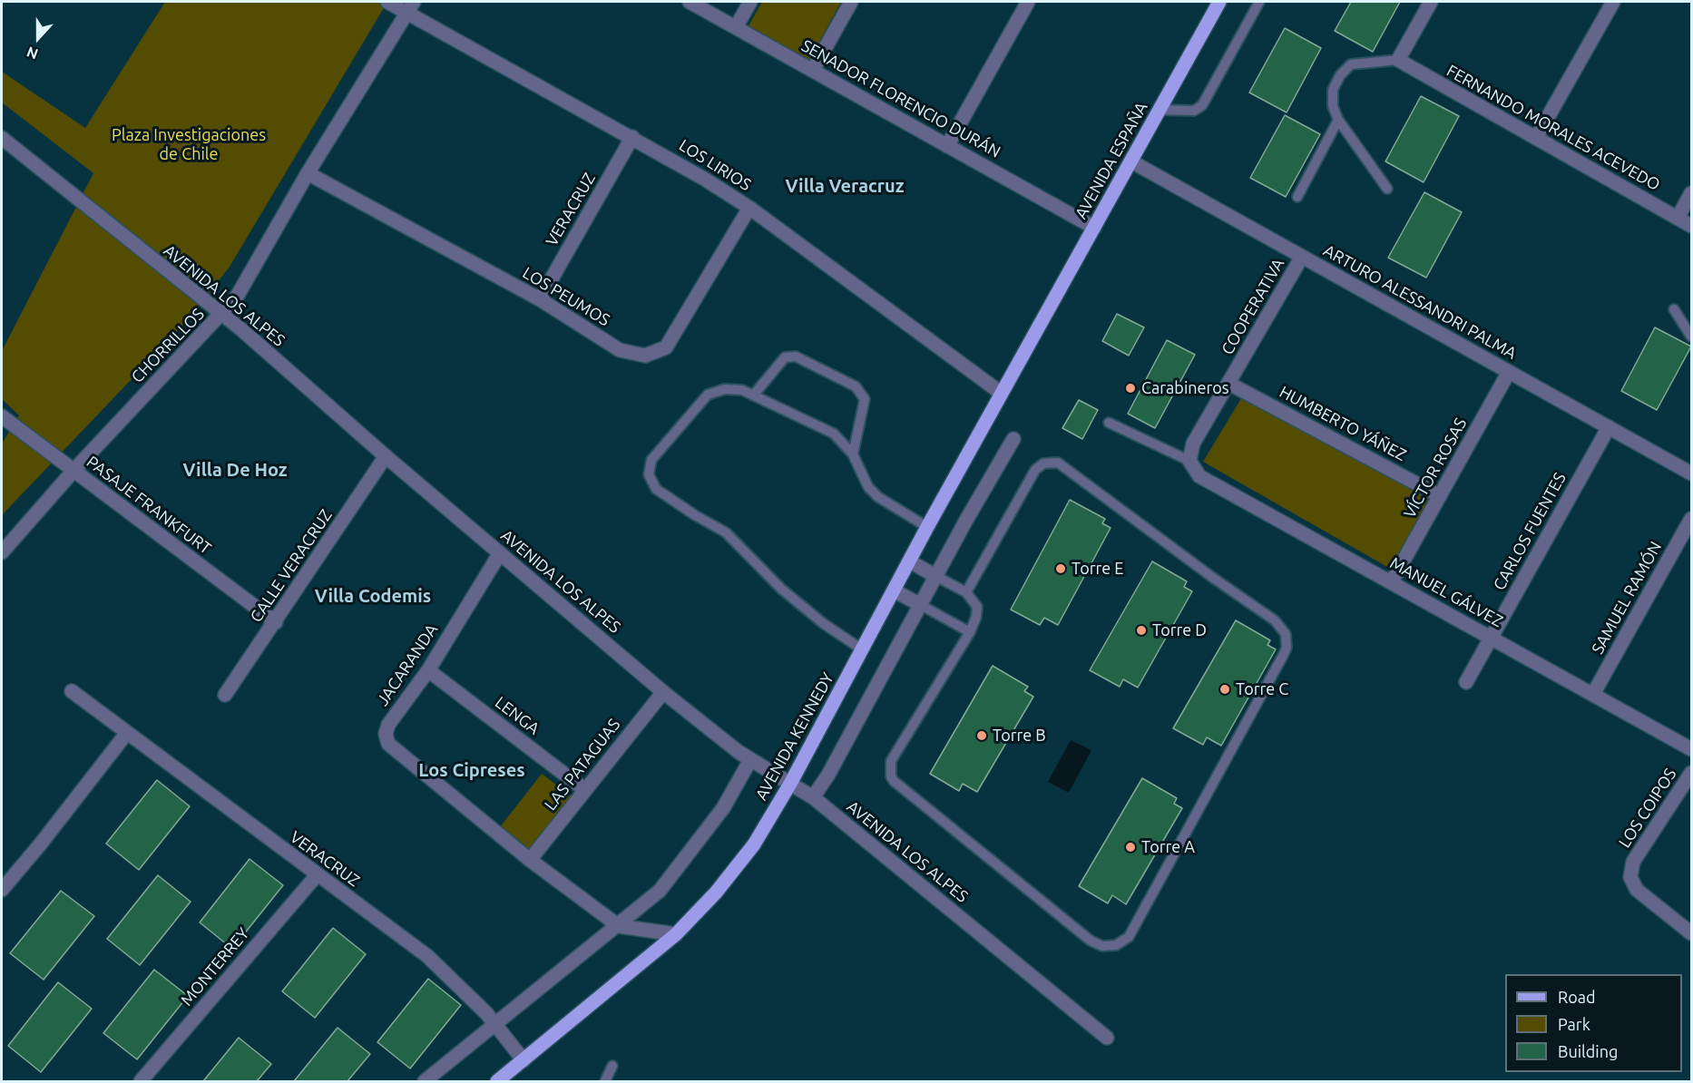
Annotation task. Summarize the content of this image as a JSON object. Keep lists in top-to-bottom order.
{
  "streets": {
    "main road": ["AVENIDA ESPAÑA", "AVENIDA KENNEDY"],
    "street": [
      "SENADOR FLORENCIO DURÁN",
      "FERNANDO MORALES ACEVEDO",
      "LOS LIRIOS",
      "VERACRUZ",
      "AVENIDA LOS ALPES",
      "LOS PEUMOS",
      "ARTURO ALESSANDRI PALMA",
      "COOPERATIVA",
      "CHORRILLOS",
      "HUMBERTO YÁÑEZ",
      "VÍCTOR ROSAS",
      "PASAJE FRANKFURT",
      "CARLOS FUENTES",
      "CALLE VERACRUZ",
      "MANUEL GÁLVEZ",
      "SAMUEL RAMÓN",
      "JACARANDA",
      "LENGA",
      "LAS PATAGUAS",
      "LOS COIPOS",
      "MONTERREY"
    ]
  },
  "crossings": [
    ["SENADOR FLORENCIO DURÁN", "AVENIDA ESPAÑA"],
    ["AVENIDA ESPAÑA", "ARTURO ALESSANDRI PALMA"],
    ["AVENIDA ESPAÑA", "AVENIDA KENNEDY"],
    ["LOS LIRIOS", "VERACRUZ"],
    ["LOS LIRIOS", "LOS PEUMOS"],
    ["LOS LIRIOS", "CHORRILLOS"],
    ["LOS LIRIOS", "AVENIDA KENNEDY"],
    ["VERACRUZ", "LOS PEUMOS"],
    ["VERACRUZ", "AVENIDA KENNEDY"],
    ["VERACRUZ", "MONTERREY"],
    ["AVENIDA LOS ALPES", "CHORRILLOS"],
    ["AVENIDA LOS ALPES", "CALLE VERACRUZ"],
    ["AVENIDA LOS ALPES", "JACARANDA"],
    ["AVENIDA LOS ALPES", "AVENIDA KENNEDY"],
    ["AVENIDA LOS ALPES", "LAS PATAGUAS"],
    ["LOS PEUMOS", "CHORRILLOS"],
    ["ARTURO ALESSANDRI PALMA", "COOPERATIVA"],
    ["ARTURO ALESSANDRI PALMA", "VÍCTOR ROSAS"],
    ["ARTURO ALESSANDRI PALMA", "CARLOS FUENTES"],
    ["COOPERATIVA", "HUMBERTO YÁÑEZ"],
    ["COOPERATIVA", "MANUEL GÁLVEZ"],
    ["CHORRILLOS", "PASAJE FRANKFURT"],
    ["HUMBERTO YÁÑEZ", "VÍCTOR ROSAS"],
    ["VÍCTOR ROSAS", "MANUEL GÁLVEZ"],
    ["PASAJE FRANKFURT", "CALLE VERACRUZ"],
    ["CARLOS FUENTES", "MANUEL GÁLVEZ"],
    ["MANUEL GÁLVEZ", "SAMUEL RAMÓN"],
    ["JACARANDA", "LENGA"],
    ["JACARANDA", "AVENIDA KENNEDY"],
    ["JACARANDA", "LAS PATAGUAS"],
    ["LENGA", "LAS PATAGUAS"]
  ],
  "districts": [
    "Villa Veracruz",
    "Villa De Hoz",
    "Villa Codemis",
    "Los Cipreses"
  ],
  "parks": ["Plaza Investigaciones de Chile"],
  "places": [
    "Carabineros",
    "Torre E",
    "Torre D",
    "Torre C",
    "Torre B",
    "Torre A"
  ],
  "legend": ["Road", "Park", "Building"],
  "north": "bottom"
}
